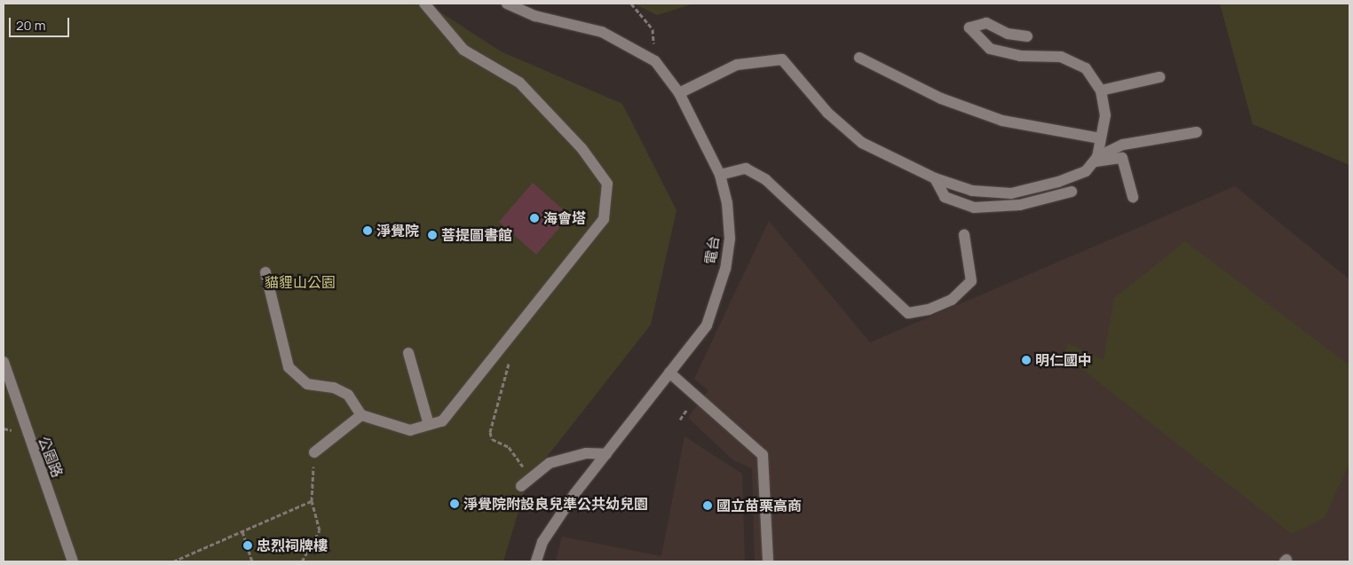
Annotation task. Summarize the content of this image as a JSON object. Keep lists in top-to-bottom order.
{
  "streets": {
    "street": ["電台", "公園路"]
  },
  "parks": ["貓貍山公園"],
  "places": [
    "海會塔",
    "淨覺院",
    "菩提圖書館",
    "明仁國中",
    "淨覺院附設良兒準公共幼兒園",
    "國立苗栗高商",
    "忠烈祠牌樓"
  ],
  "scale_bar": "20 m"
}
